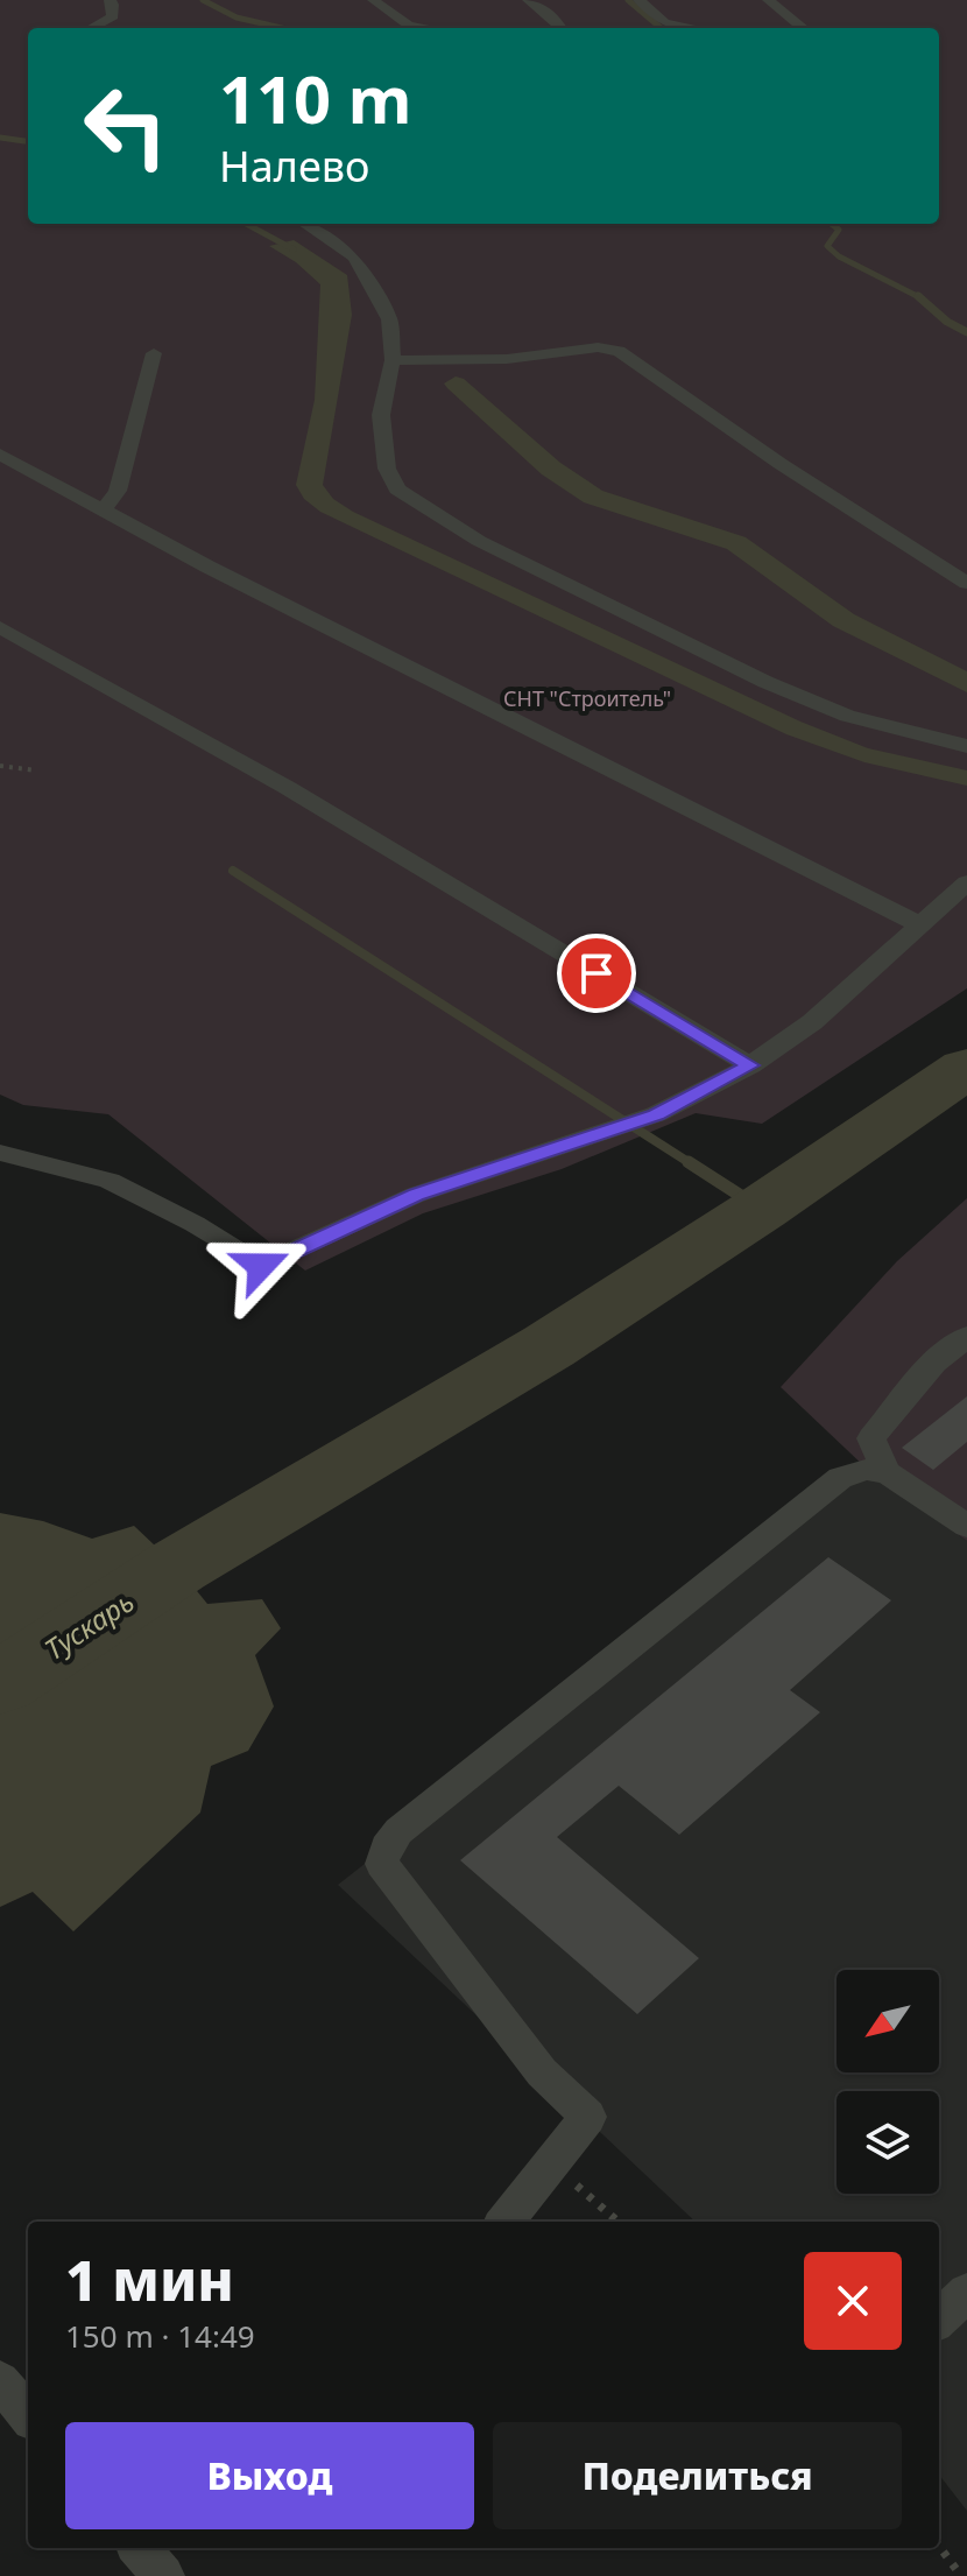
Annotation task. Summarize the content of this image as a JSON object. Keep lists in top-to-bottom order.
{
  "water": ["Тускарь"],
  "parks": ["СНТ \"Строитель\""],
  "north": "bottom left",
  "page": {
    "turn": ["110 m", "Налево"],
    "heading": ["1 мин", "150 m · 14:49"],
    "buttons": ["Выход", "Поделиться"]
  }
}
